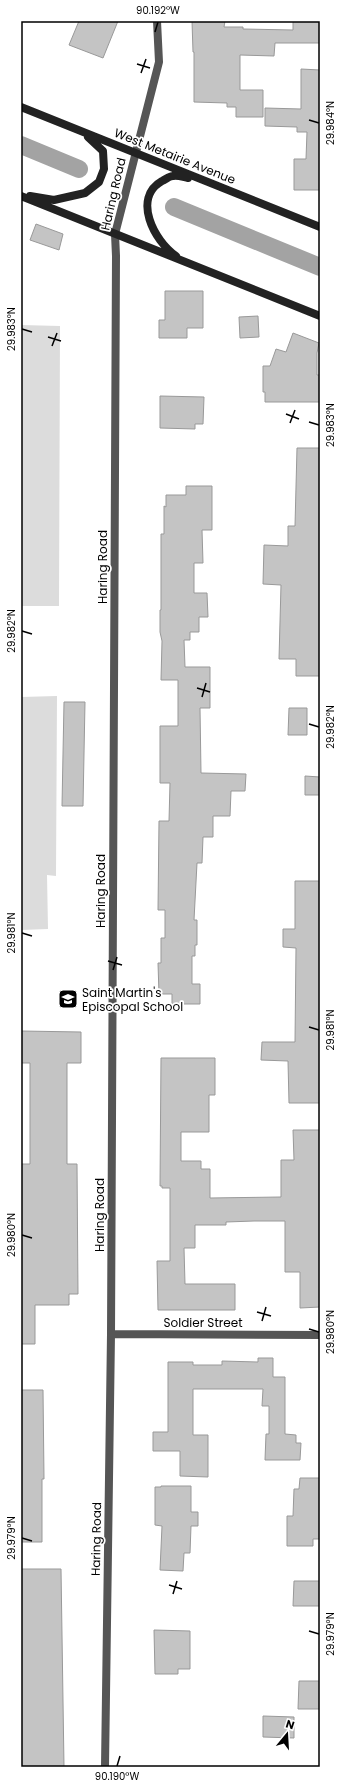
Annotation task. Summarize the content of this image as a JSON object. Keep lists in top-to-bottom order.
{
  "streets": {
    "main road": ["West Metairie Avenue"],
    "street": ["Haring Road", "Soldier Street"]
  },
  "crossings": [
    ["West Metairie Avenue", "Haring Road"],
    ["Haring Road", "Soldier Street"]
  ],
  "places": {
    "school or university": ["Saint Martin's Episcopal School"]
  },
  "north": "top",
  "coordinates": [
    "90.192°W",
    "29.984°N",
    "29.983°N",
    "29.982°N",
    "29.981°N",
    "29.980°N",
    "29.979°N",
    "90.190°W"
  ]
}
